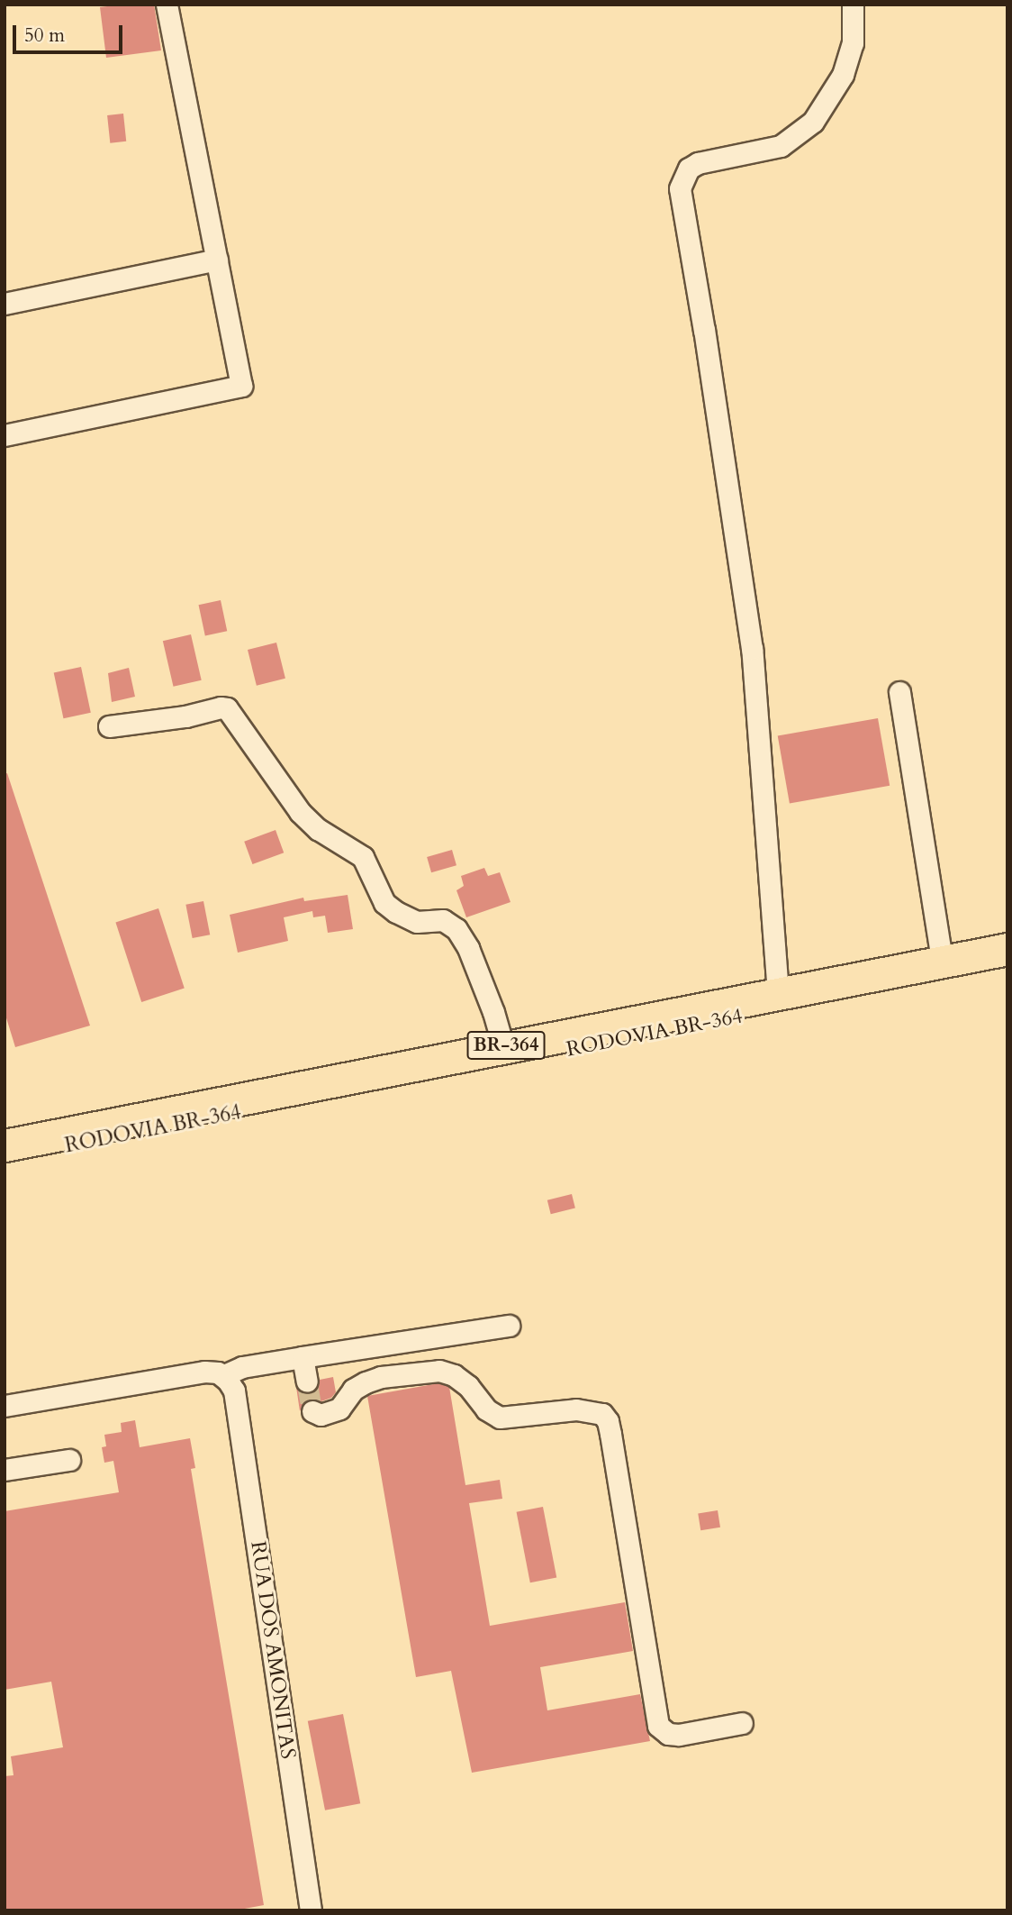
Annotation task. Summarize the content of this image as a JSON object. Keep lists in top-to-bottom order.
{
  "streets": {
    "highway": ["RODOVIA BR-364", "BR-364"],
    "street": ["RUA DOS AMONITAS"]
  },
  "scale_bar": "50 m"
}
